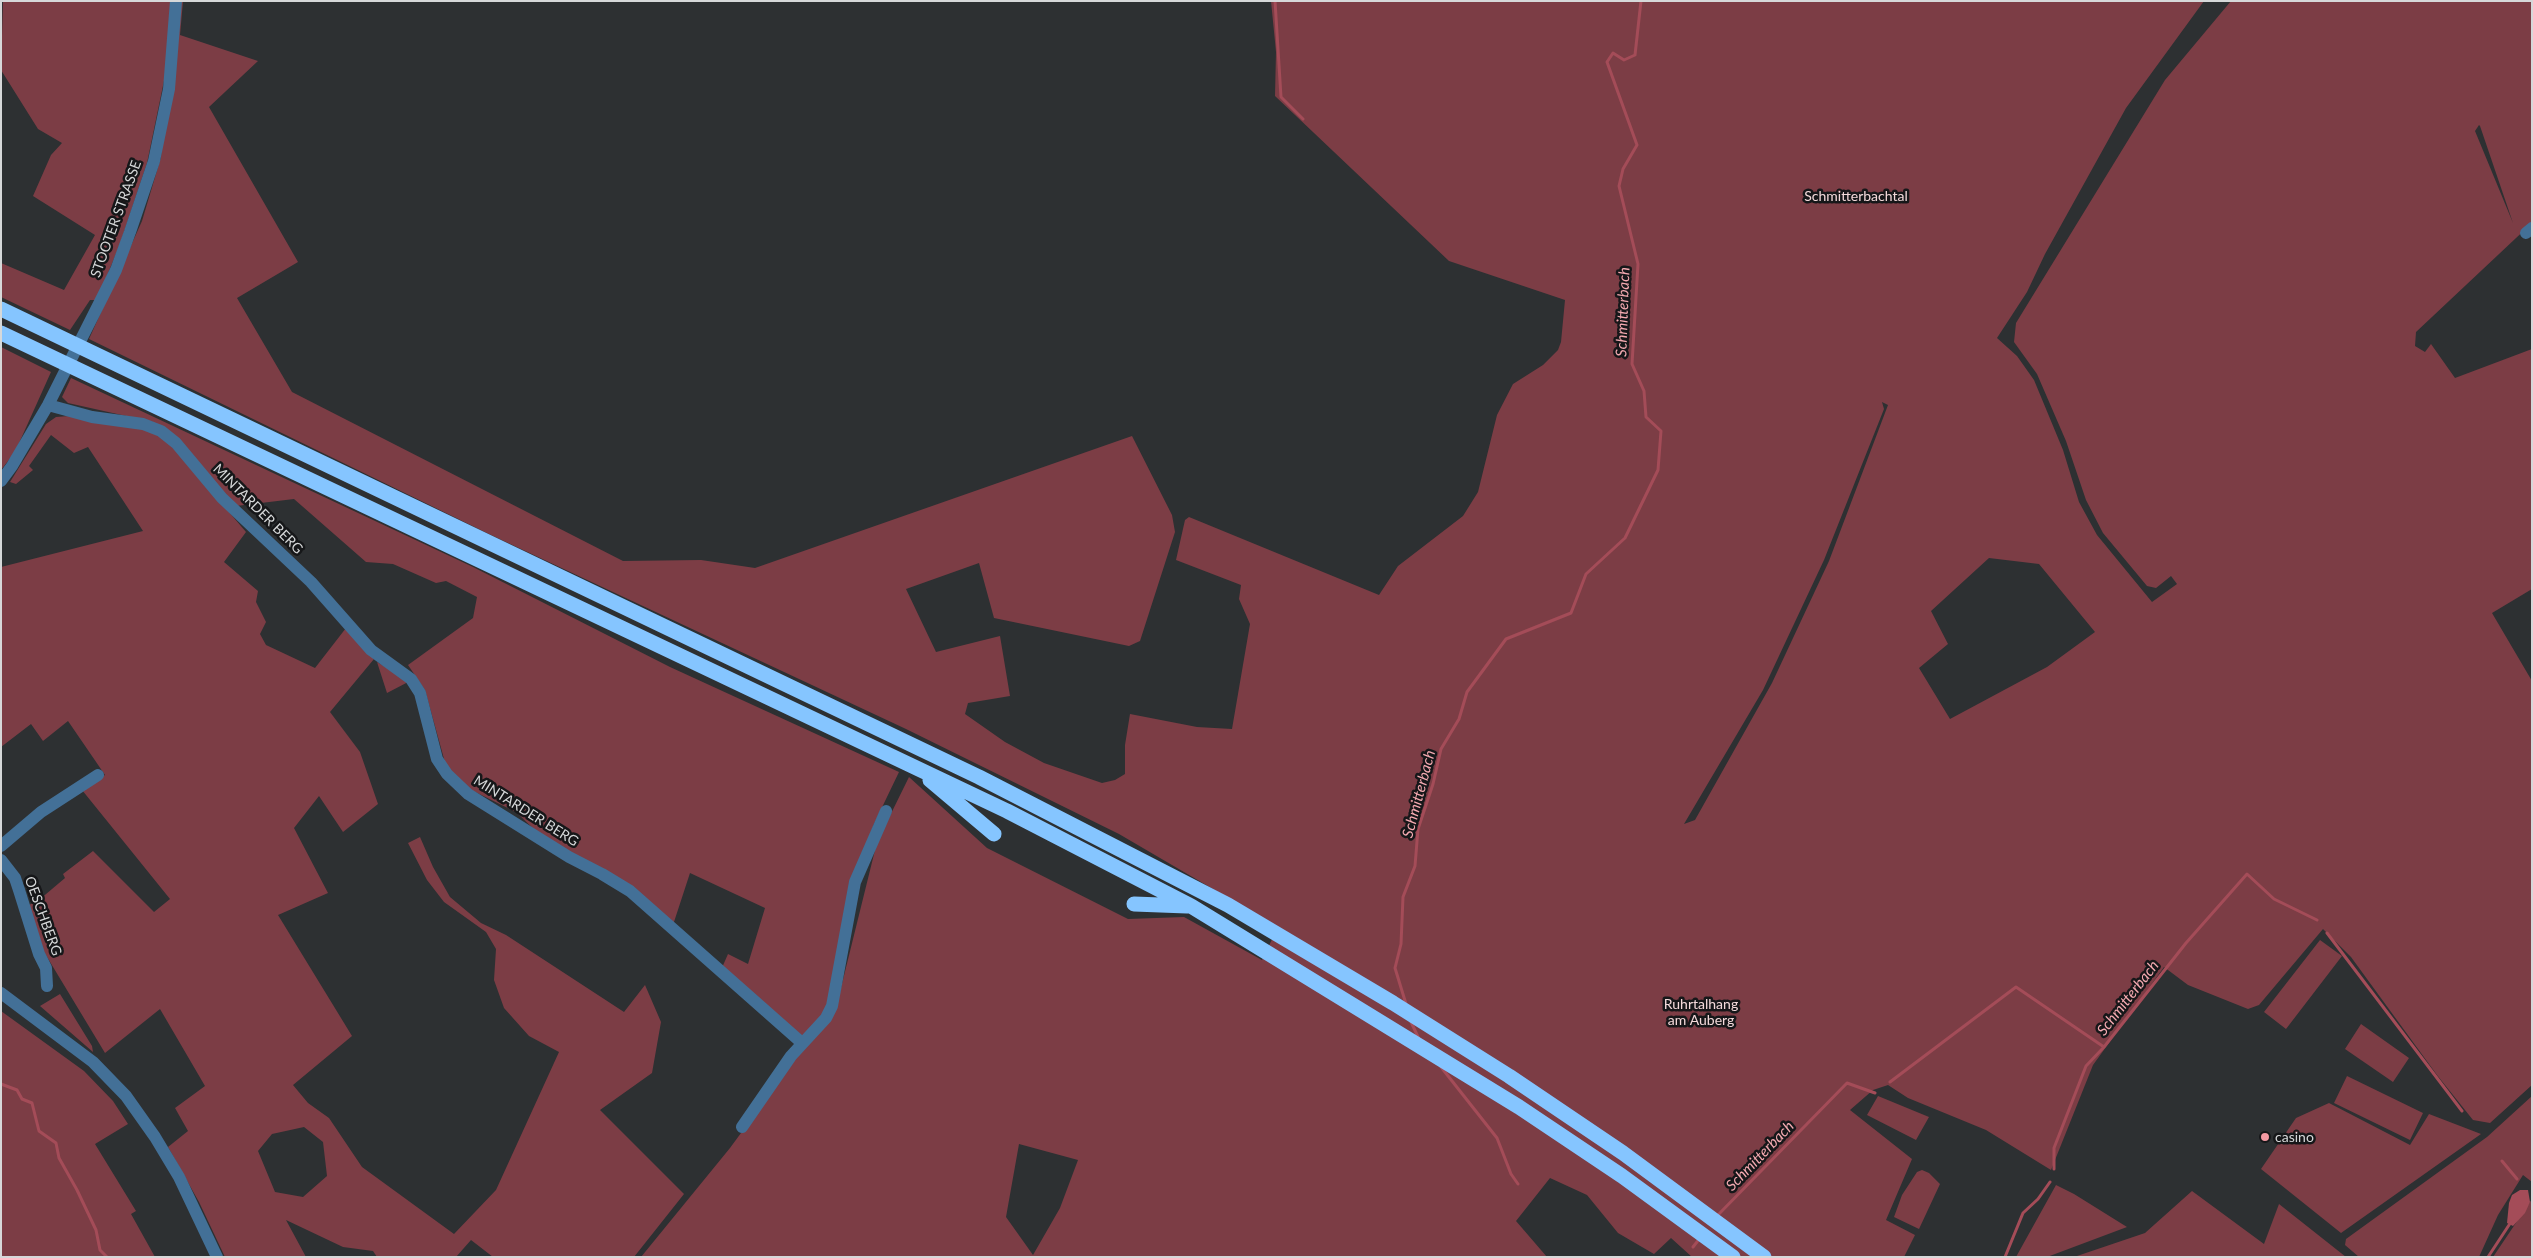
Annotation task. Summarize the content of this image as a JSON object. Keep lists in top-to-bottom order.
{
  "streets": {
    "street": ["STOOTER STRASSE", "MINTARDER BERG", "OESCHBERG"]
  },
  "crossings": [
    ["STOOTER STRASSE", "MINTARDER BERG"]
  ],
  "water": ["Schmitterbach"],
  "parks": ["Schmitterbachtal", "Ruhrtalhang am Auberg"],
  "places": ["casino"]
}
